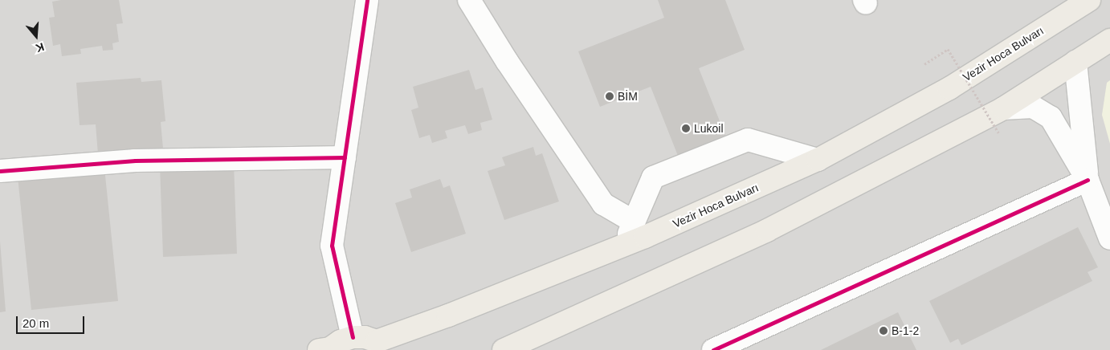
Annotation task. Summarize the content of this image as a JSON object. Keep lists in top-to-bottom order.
{
  "streets": {
    "main road": ["Vezir Hoca Bulvarı"]
  },
  "places": ["BİM", "Lukoil", "B-1-2"],
  "scale_bar": "20 m",
  "north": "bottom"
}
